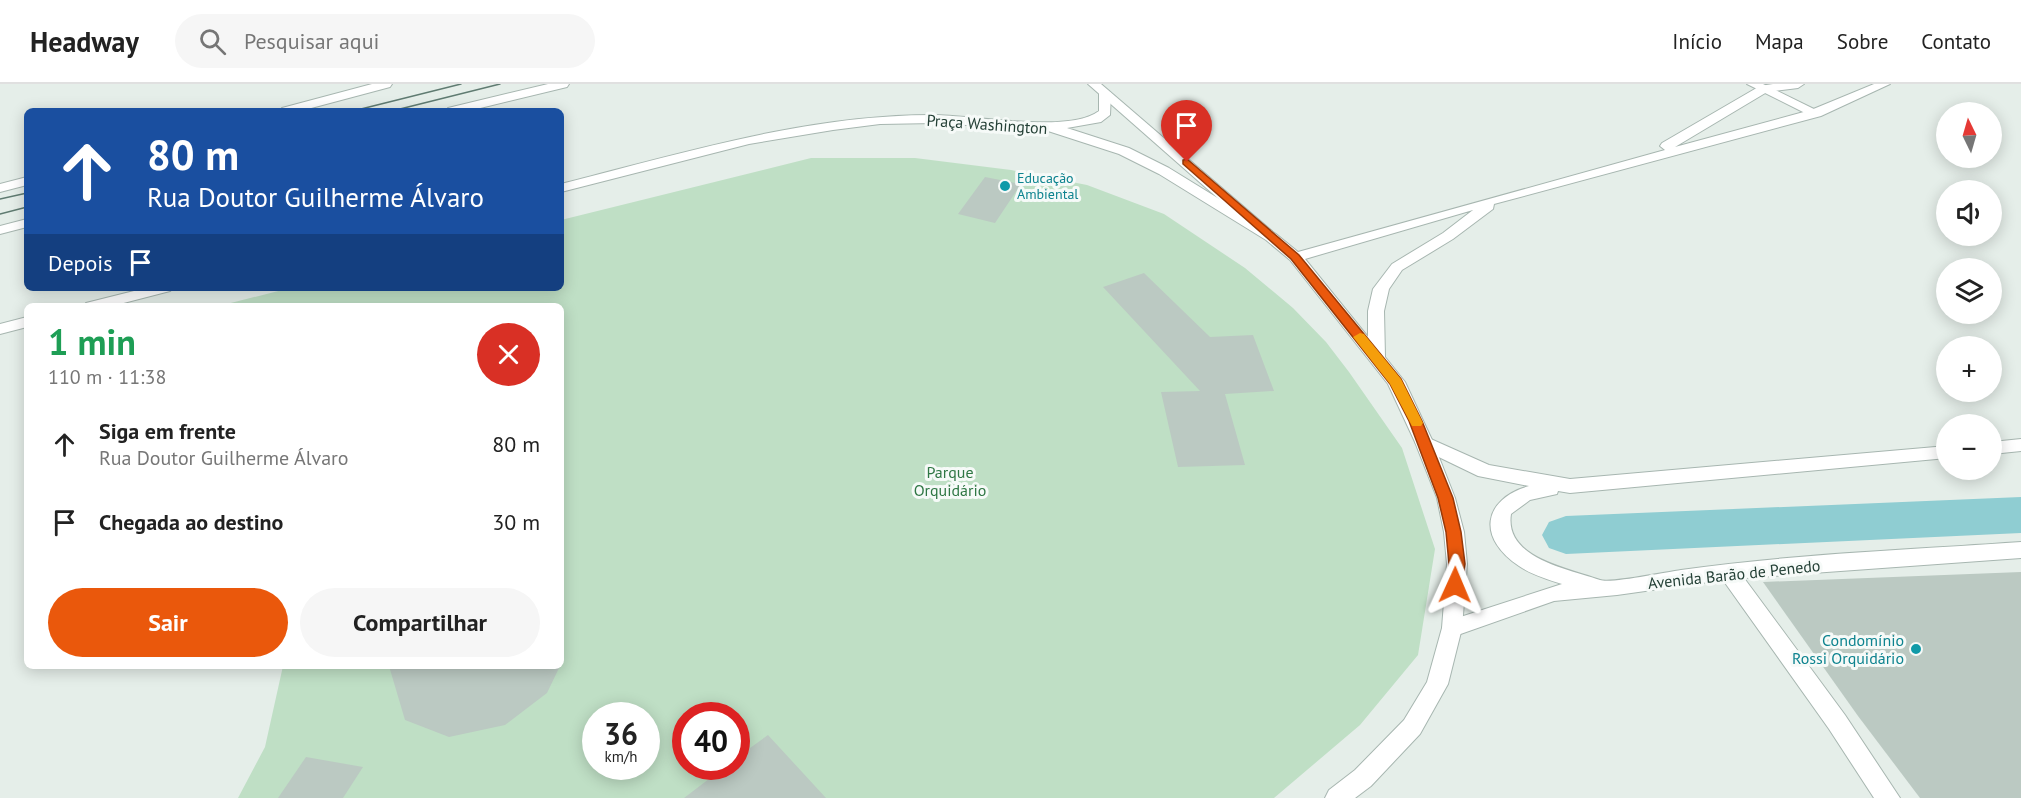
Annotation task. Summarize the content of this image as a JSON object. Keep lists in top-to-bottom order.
{
  "streets": {
    "street": ["Praça Washington", "Avenida Barão de Penedo"]
  },
  "crossings": [
    ["Praça Washington", "Avenida Barão de Penedo"]
  ],
  "parks": ["Parque Orquidário"],
  "places": ["Educação Ambiental", "Condomínio Rossi Orquidário"],
  "north": "top",
  "page": {
    "header": "Headway",
    "search": "Pesquisar aqui",
    "nav": [
      "Início",
      "Mapa",
      "Sobre",
      "Contato"
    ],
    "map_buttons": ["+", "−"],
    "turn": ["80 m", "Rua Doutor Guilherme Álvaro"],
    "then": "Depois",
    "heading": ["1 min", "110 m · 11:38"],
    "list": [
      {
        "name": "Siga em frente",
        "note": "Rua Doutor Guilherme Álvaro",
        "value": "80 m"
      },
      {
        "name": "Chegada ao destino",
        "value": "30 m"
      }
    ],
    "buttons": ["Sair", "Compartilhar"],
    "speed": "36 km/h",
    "limit": "40"
  }
}
